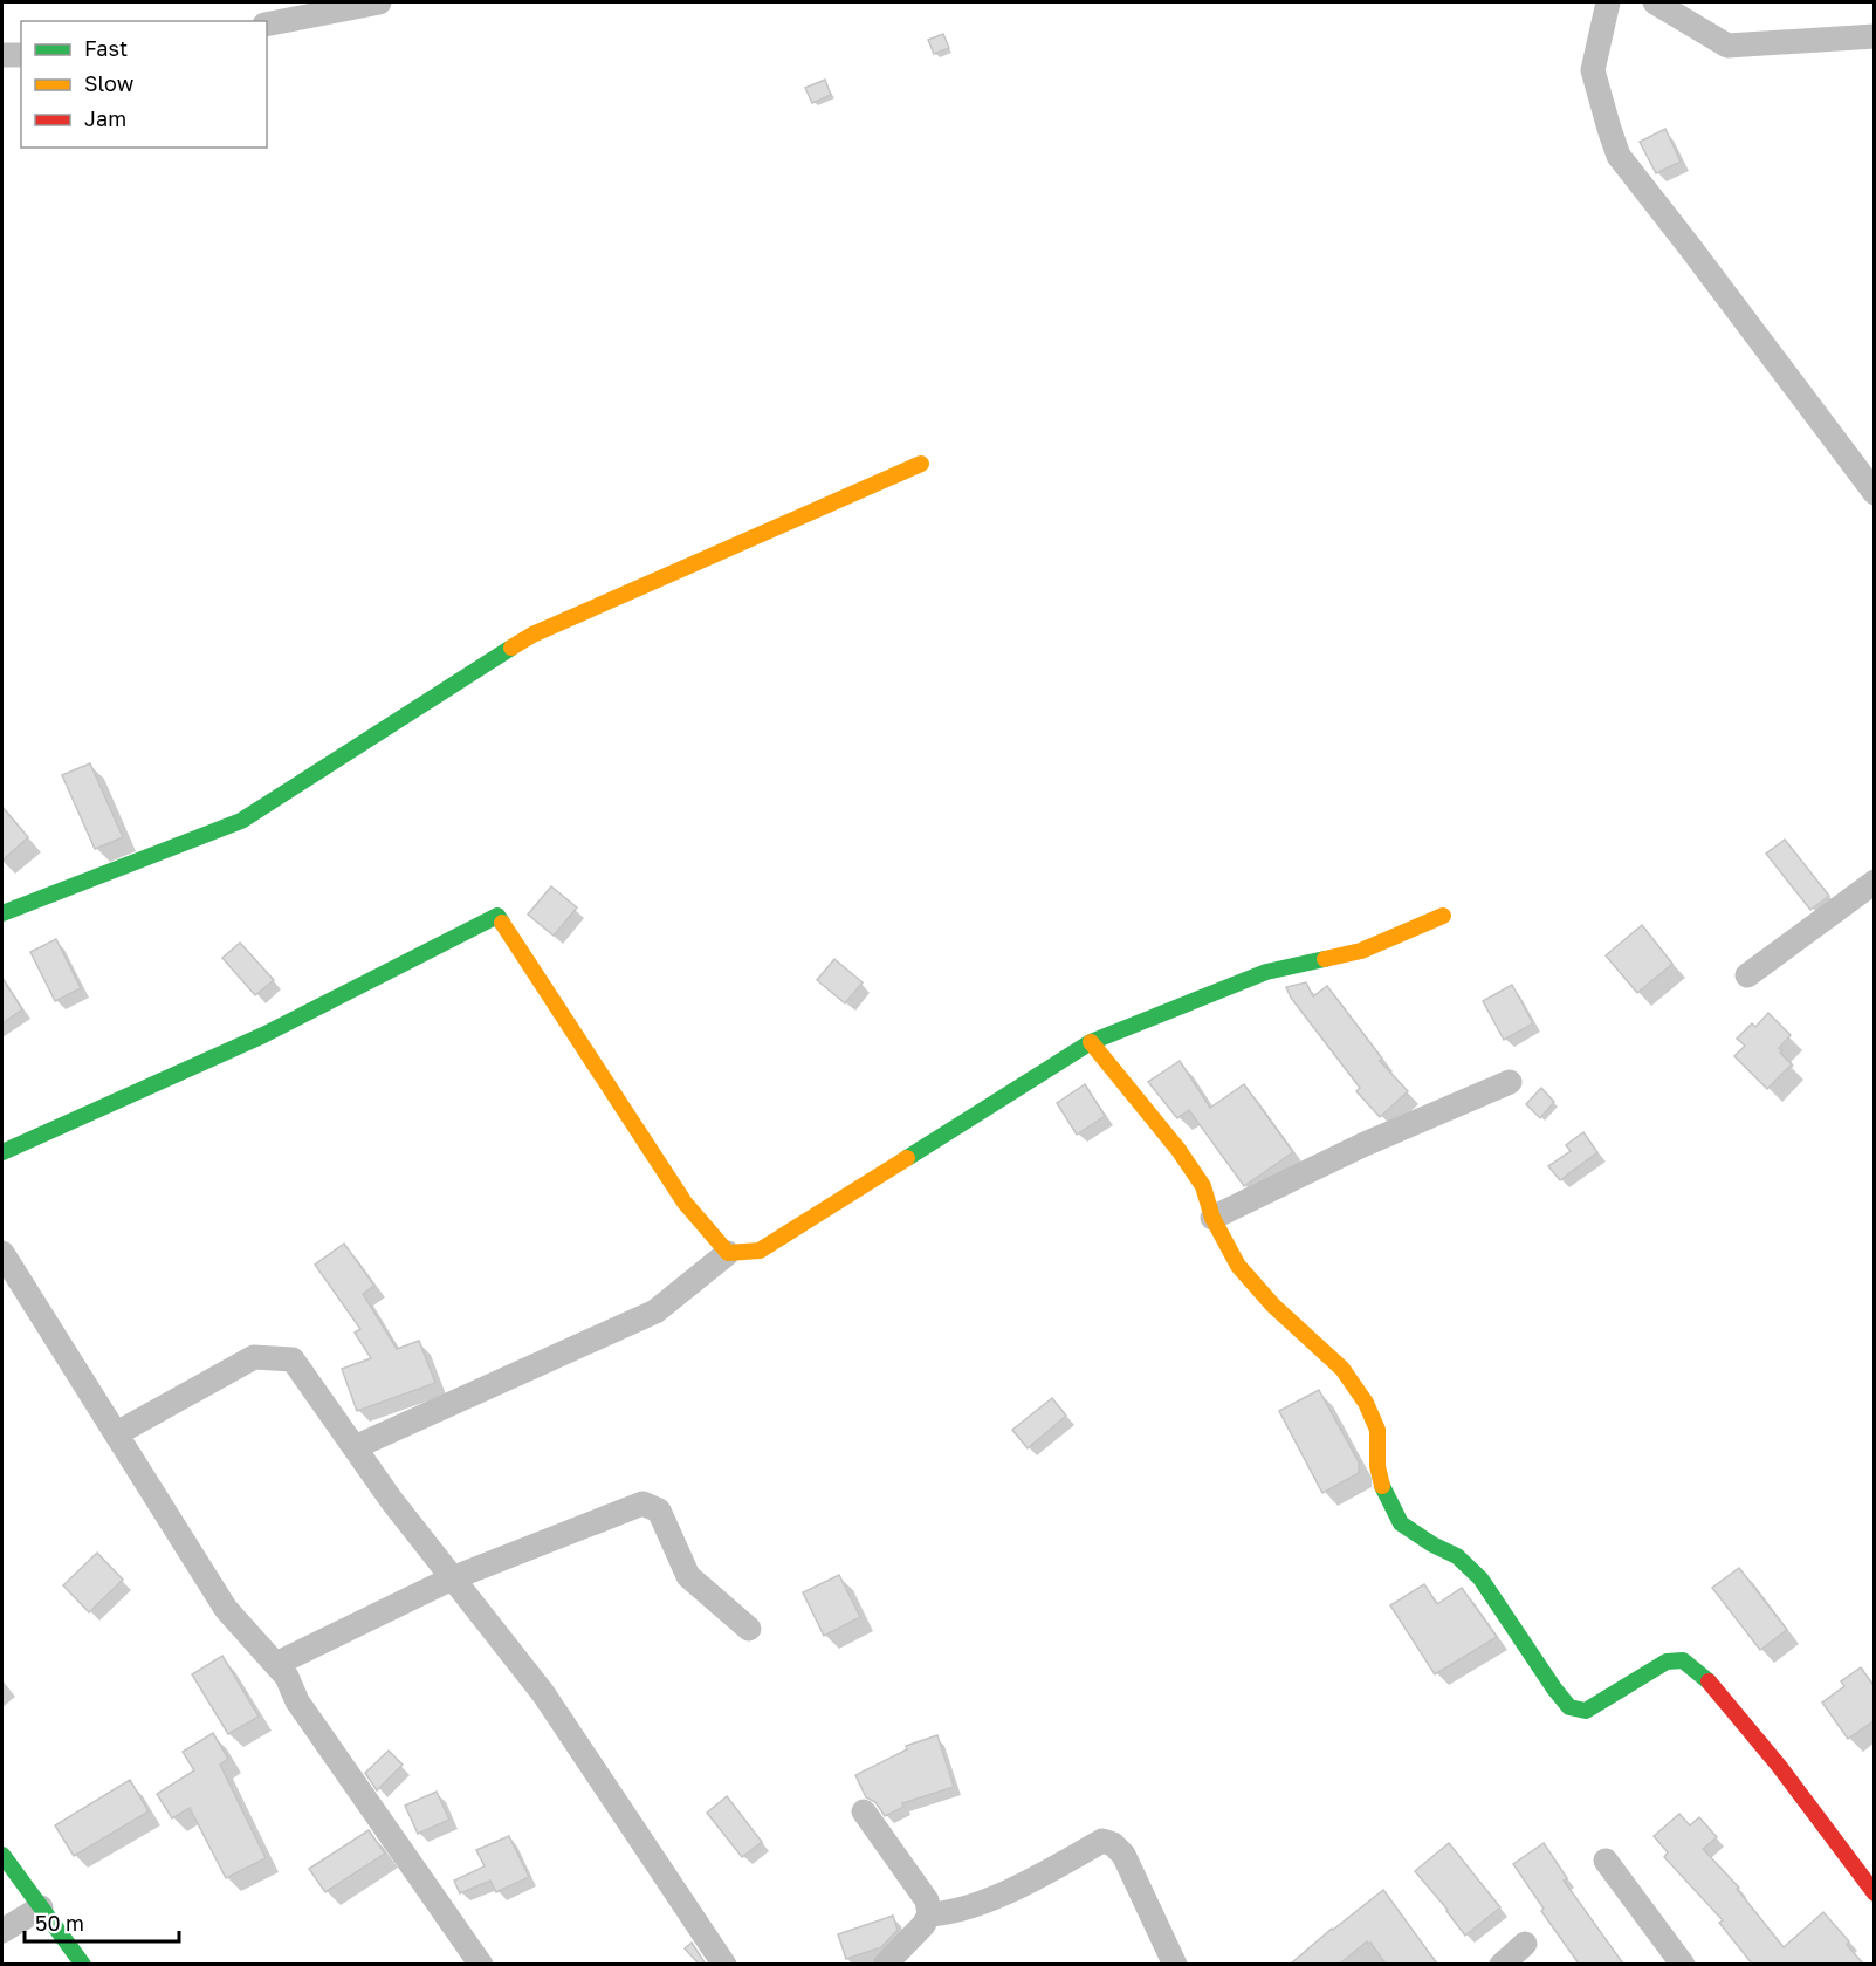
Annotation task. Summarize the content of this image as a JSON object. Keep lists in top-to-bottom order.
{
  "legend": ["Fast", "Slow", "Jam"],
  "scale_bar": "50 m"
}
